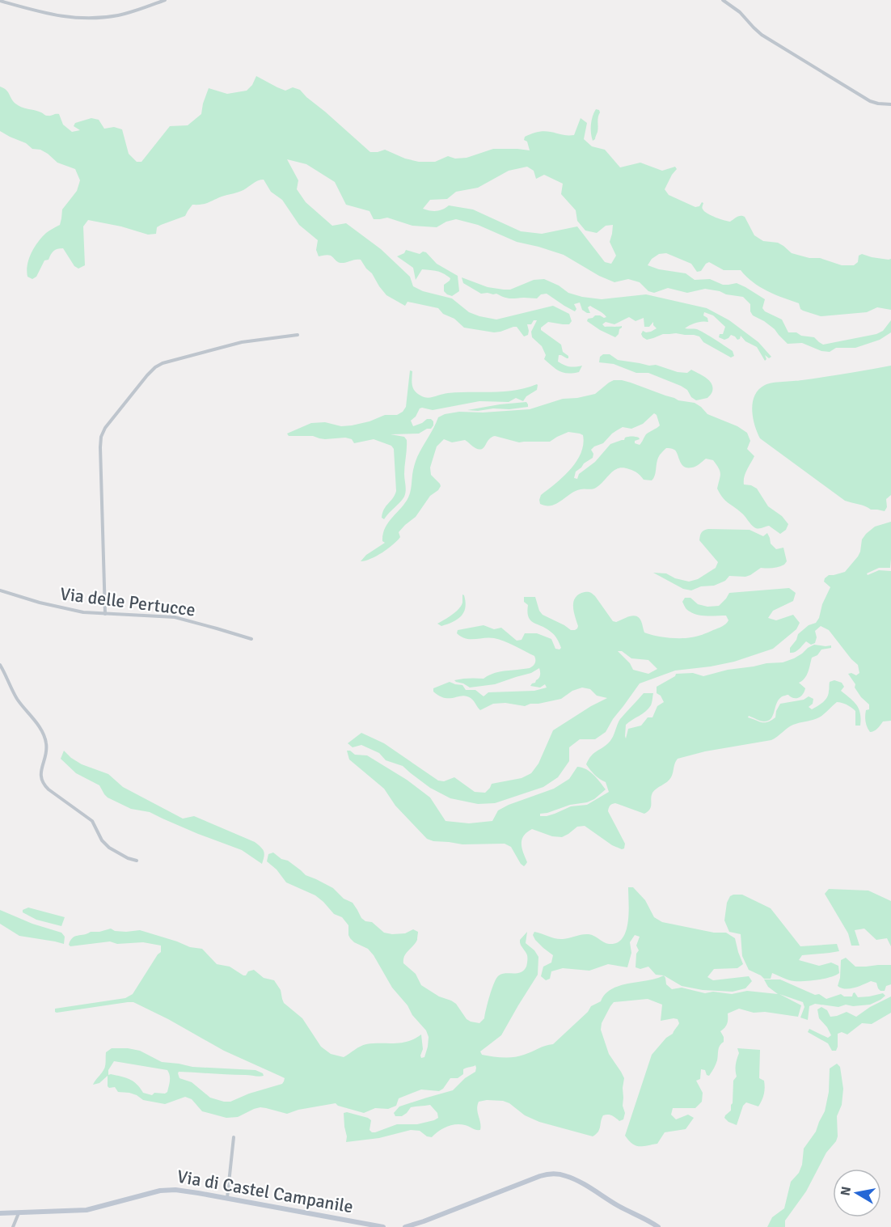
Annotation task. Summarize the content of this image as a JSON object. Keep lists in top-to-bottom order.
{
  "streets": {
    "street": ["Via delle Pertucce", "Via di Castel Campanile"]
  },
  "north": "left"
}
